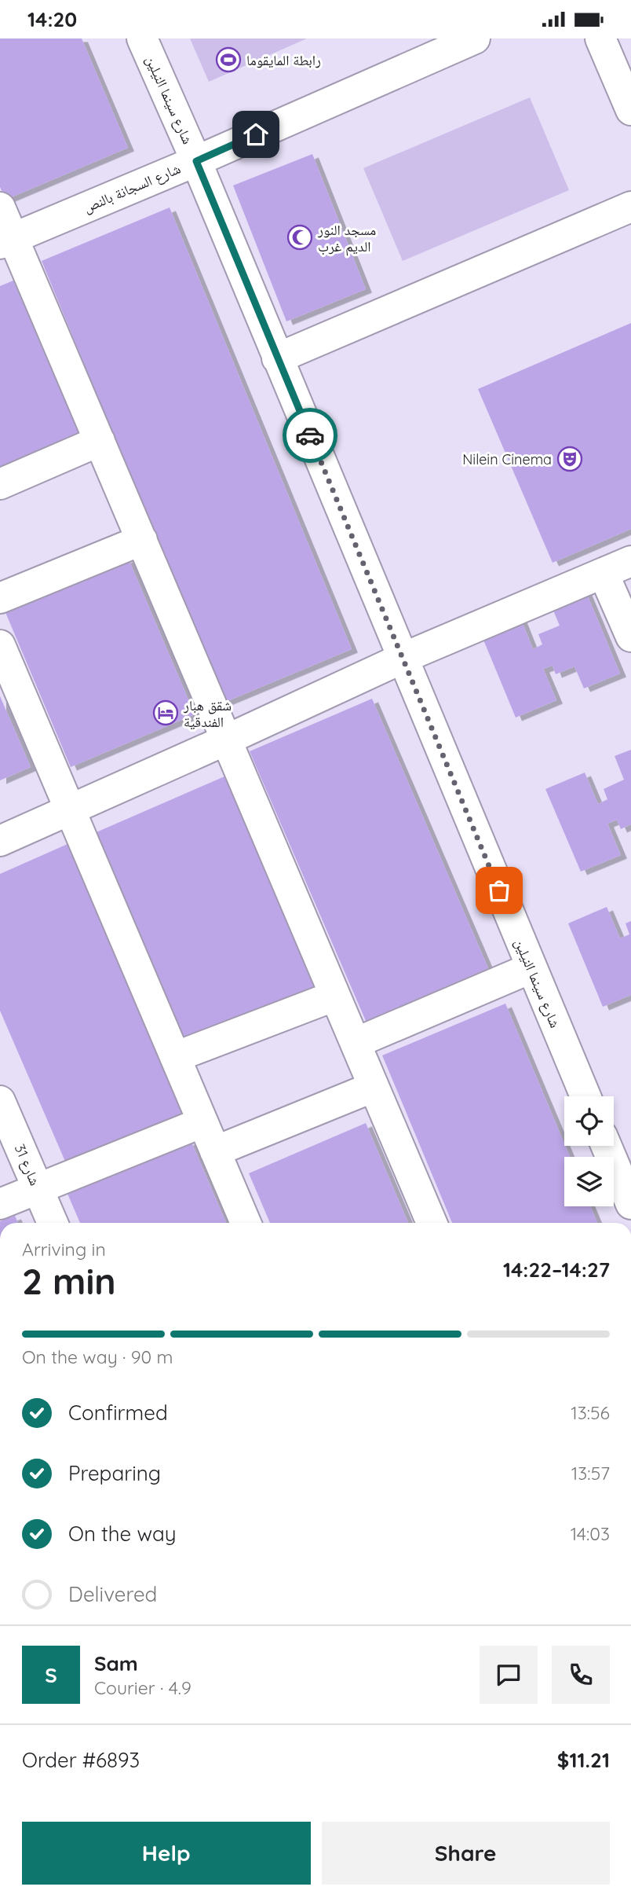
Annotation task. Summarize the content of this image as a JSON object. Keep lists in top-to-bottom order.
{
  "streets": {
    "street": ["شارع سينما النيلين", "شارع السجانة بالنص", "شارع 31"]
  },
  "crossings": [
    ["شارع سينما النيلين", "شارع السجانة بالنص"]
  ],
  "places": {
    "sports": ["رابطة المايقوما"],
    "mosque": ["مسجد النور الديم غرب"],
    "theatre": ["Nilein Cinema"],
    "hotel": ["شقق هبار الفندقية"]
  },
  "page": {
    "status": "14:20",
    "heading": ["2 min", "Arriving in", "14:22–14:27"],
    "panel": [
      "Sam",
      "Courier · 4.9",
      "Order #6893",
      "$11.21"
    ],
    "bar": "On the way · 90 m",
    "list": [
      ["Confirmed", "13:56"],
      ["Preparing", "13:57"],
      ["On the way", "14:03"],
      "Delivered"
    ],
    "round": "S",
    "buttons": ["Help", "Share"]
  }
}
